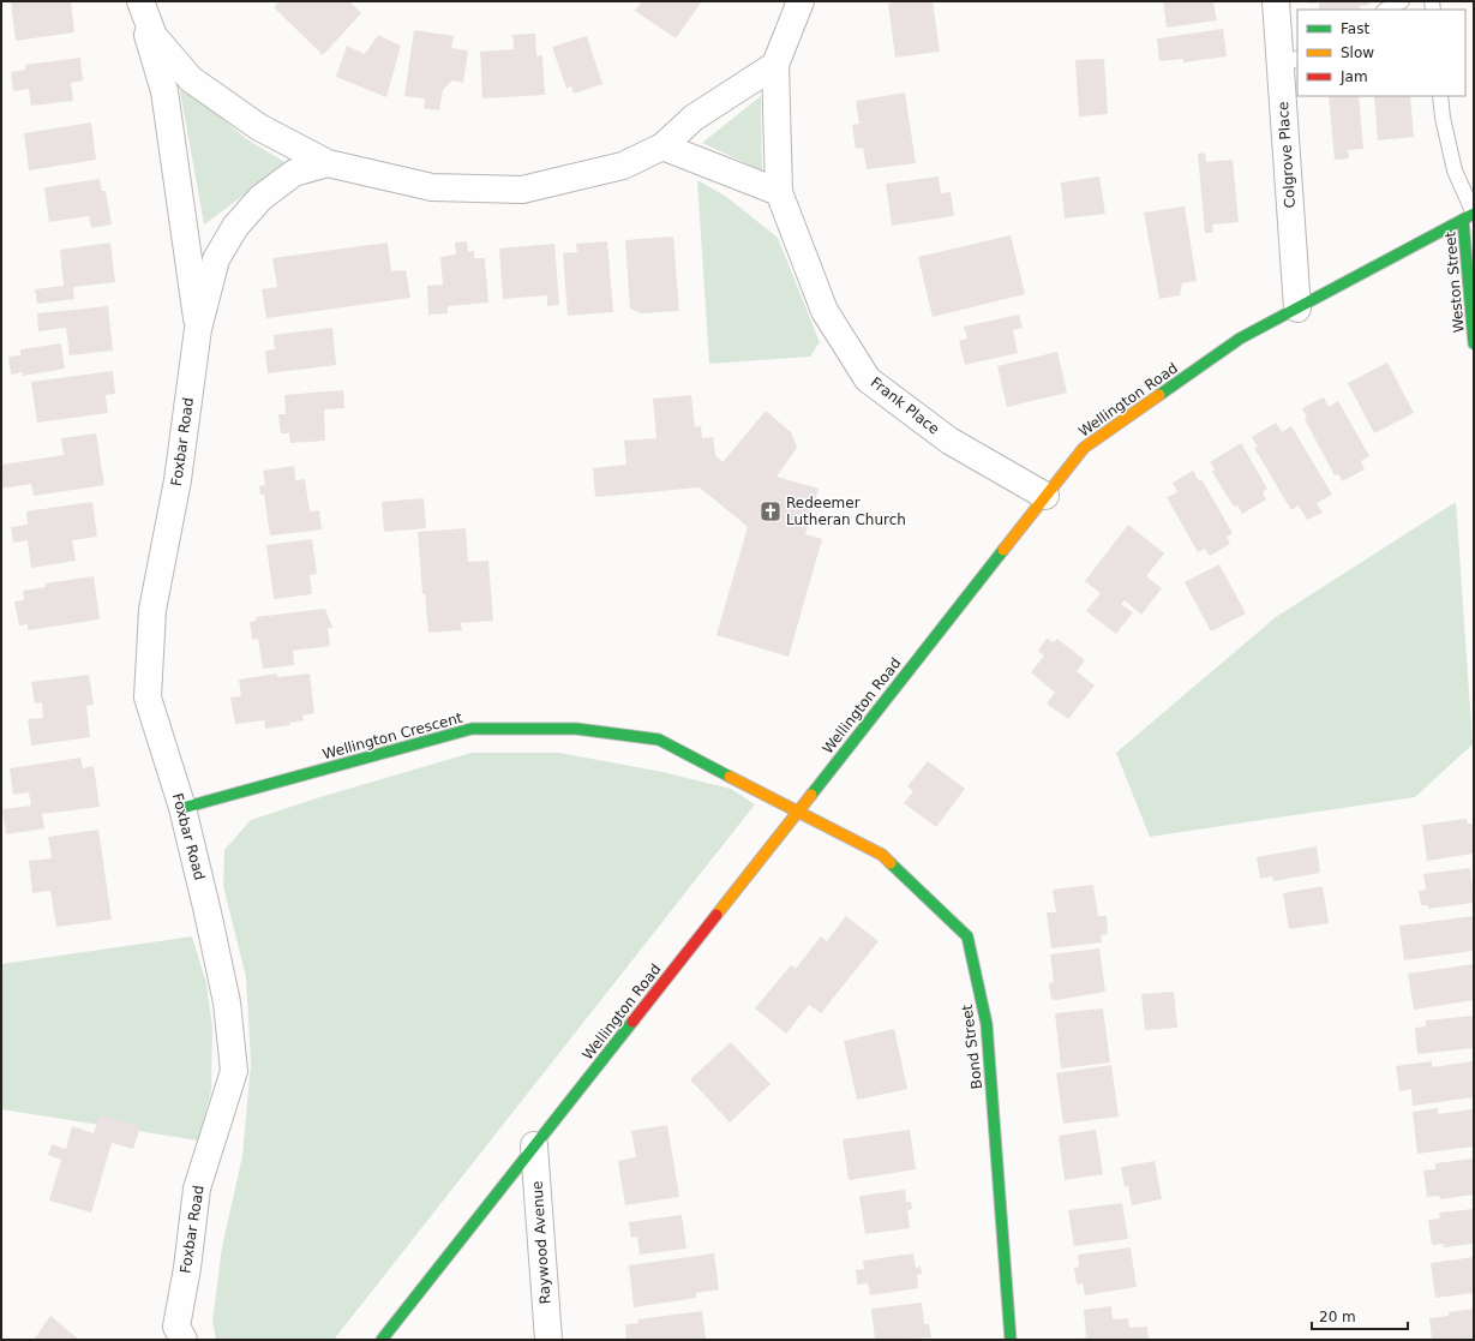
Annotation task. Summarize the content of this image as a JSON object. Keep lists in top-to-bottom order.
{
  "streets": {
    "main road": [
      "Weston Street",
      "Wellington Road",
      "Wellington Crescent",
      "Bond Street"
    ],
    "street": [
      "Colgrove Place",
      "Frank Place",
      "Foxbar Road",
      "Raywood Avenue"
    ]
  },
  "crossings": [
    ["Colgrove Place", "Wellington Road"],
    ["Weston Street", "Wellington Road"],
    ["Wellington Road", "Frank Place"],
    ["Wellington Road", "Wellington Crescent"],
    ["Wellington Road", "Bond Street"],
    ["Wellington Road", "Raywood Avenue"],
    ["Foxbar Road", "Wellington Crescent"],
    ["Wellington Crescent", "Bond Street"]
  ],
  "places": {
    "church": ["Redeemer Lutheran Church"]
  },
  "legend": ["Fast", "Slow", "Jam"],
  "scale_bar": "20 m"
}
